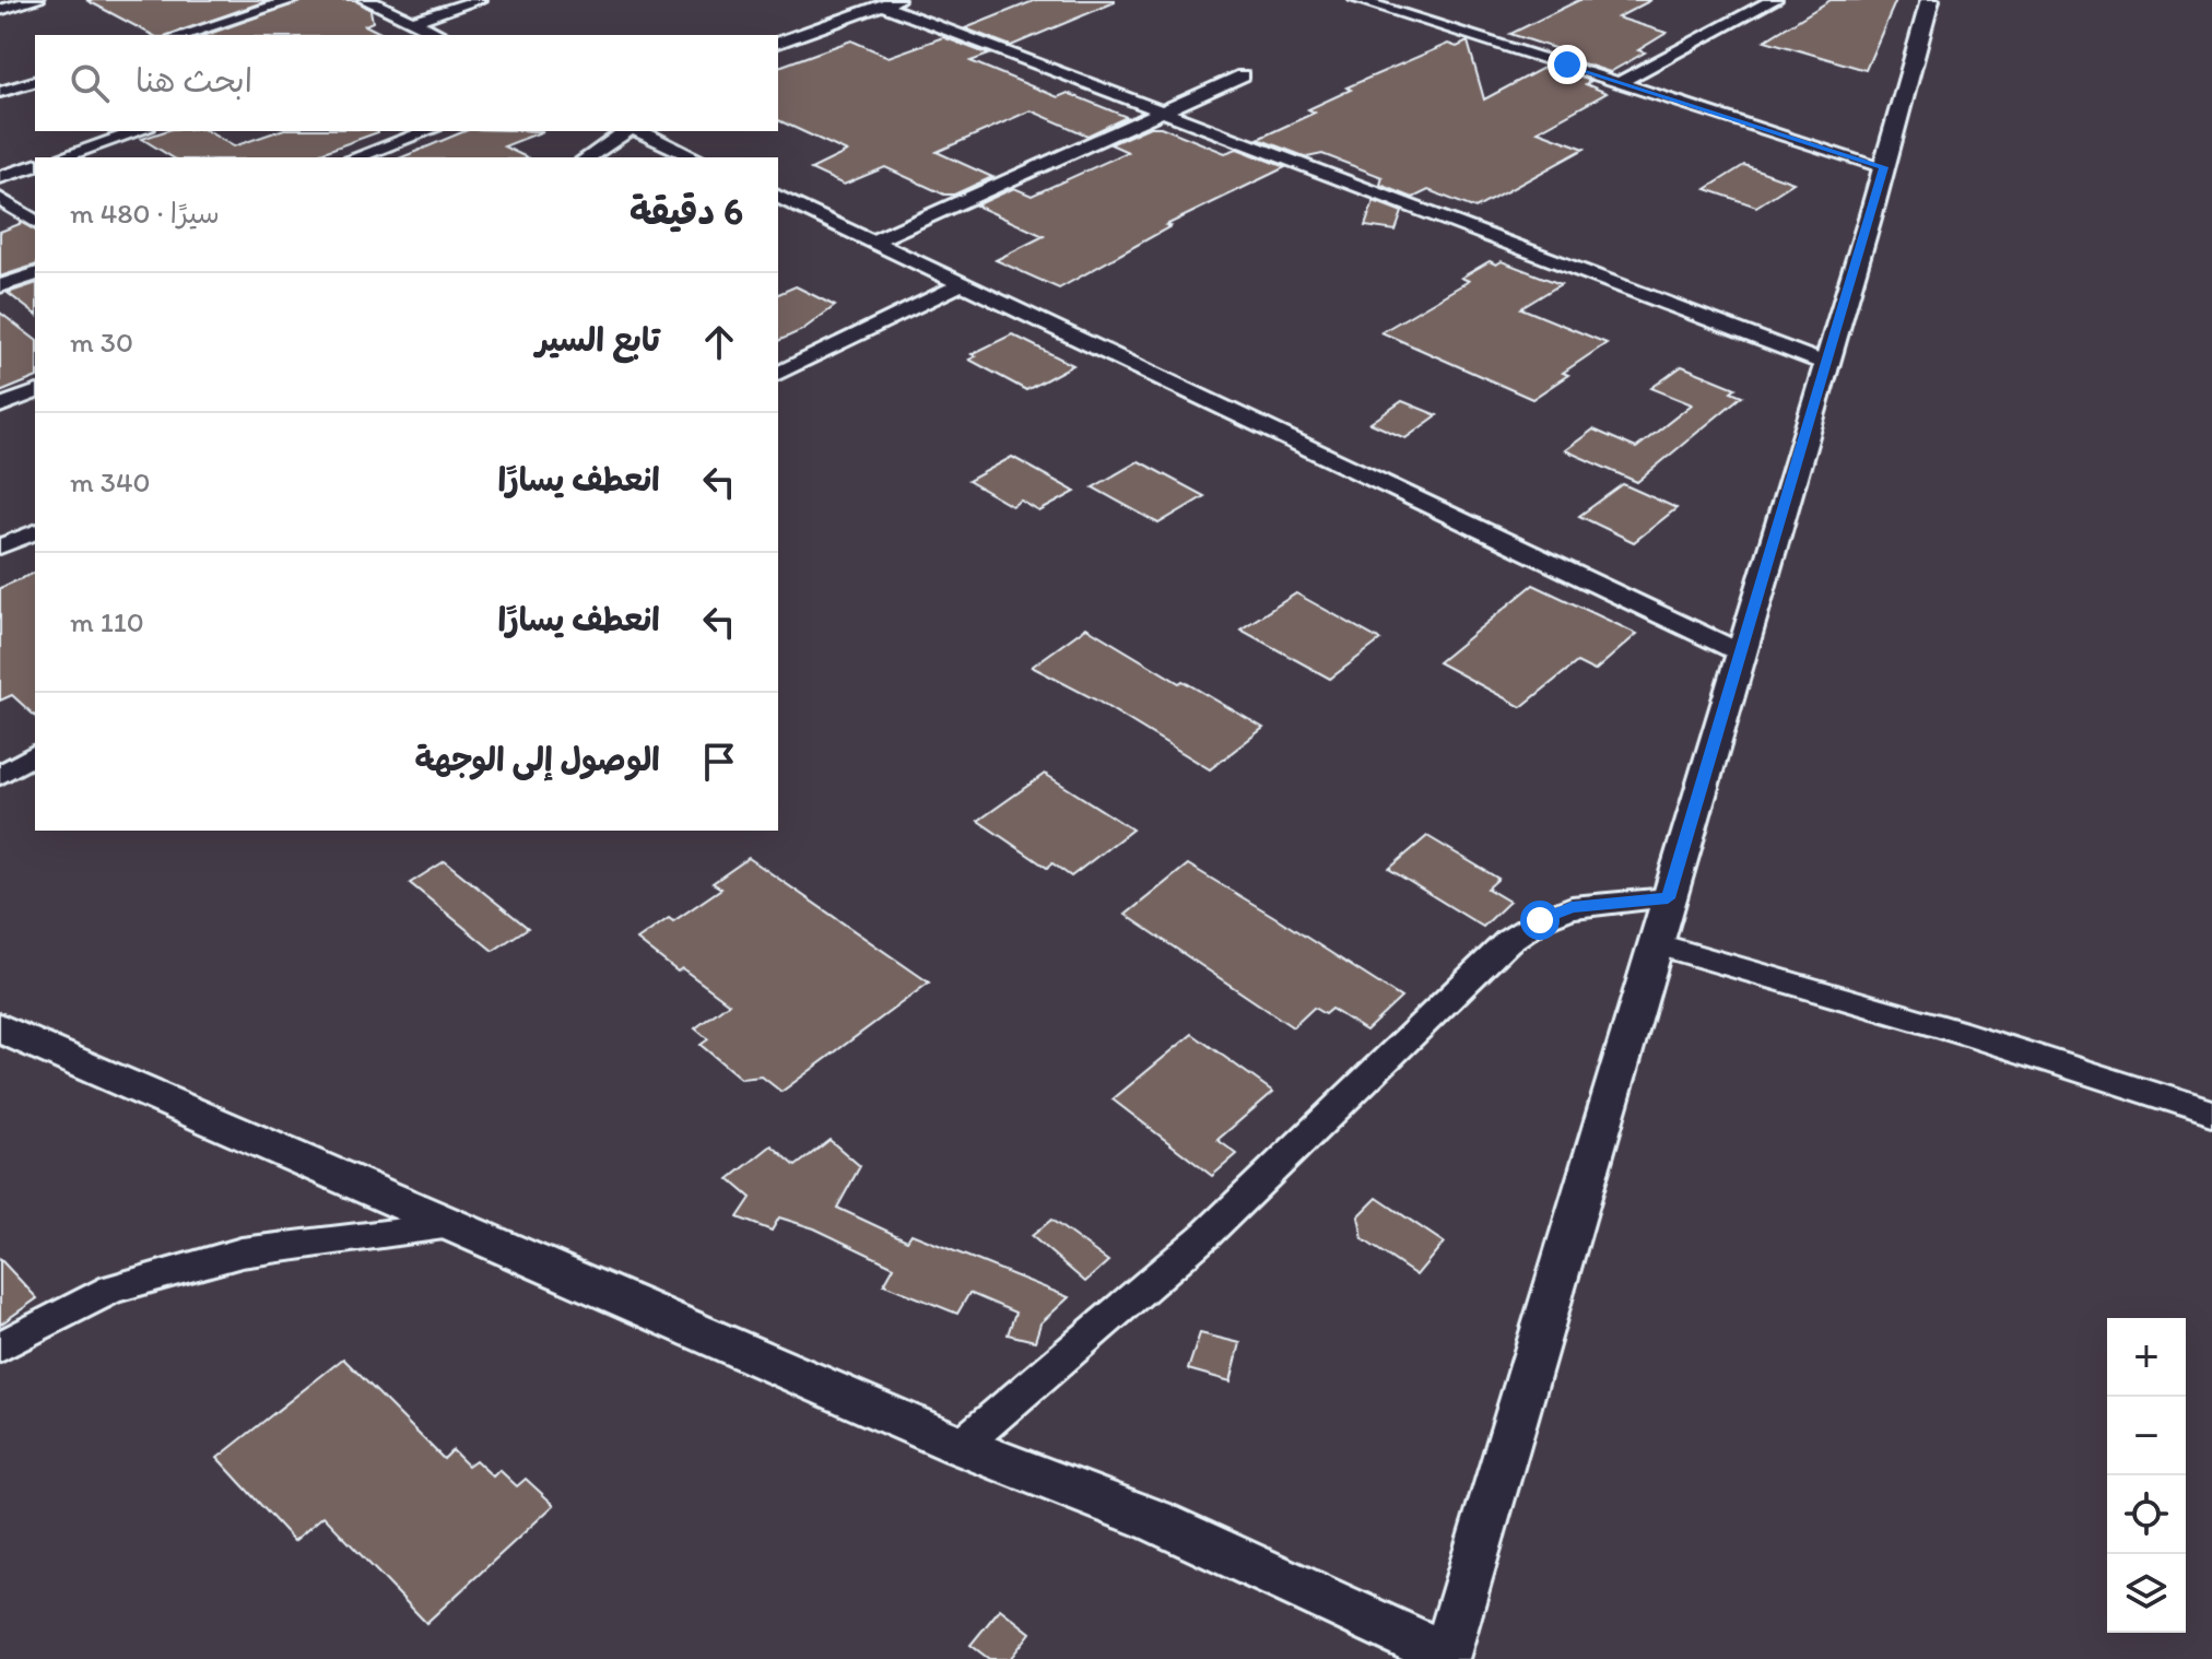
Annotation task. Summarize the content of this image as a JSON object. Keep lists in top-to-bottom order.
{
  "page": {
    "search": "ابحث هنا",
    "heading": ["6 دقيقة", "سيرًا · 480 m"],
    "list": [
      ["تابع السير", "30 m"],
      ["انعطف يسارًا", "340 m"],
      ["انعطف يسارًا", "110 m"],
      "الوصول إلى الوجهة"
    ],
    "map_buttons": ["+", "−"]
  }
}
